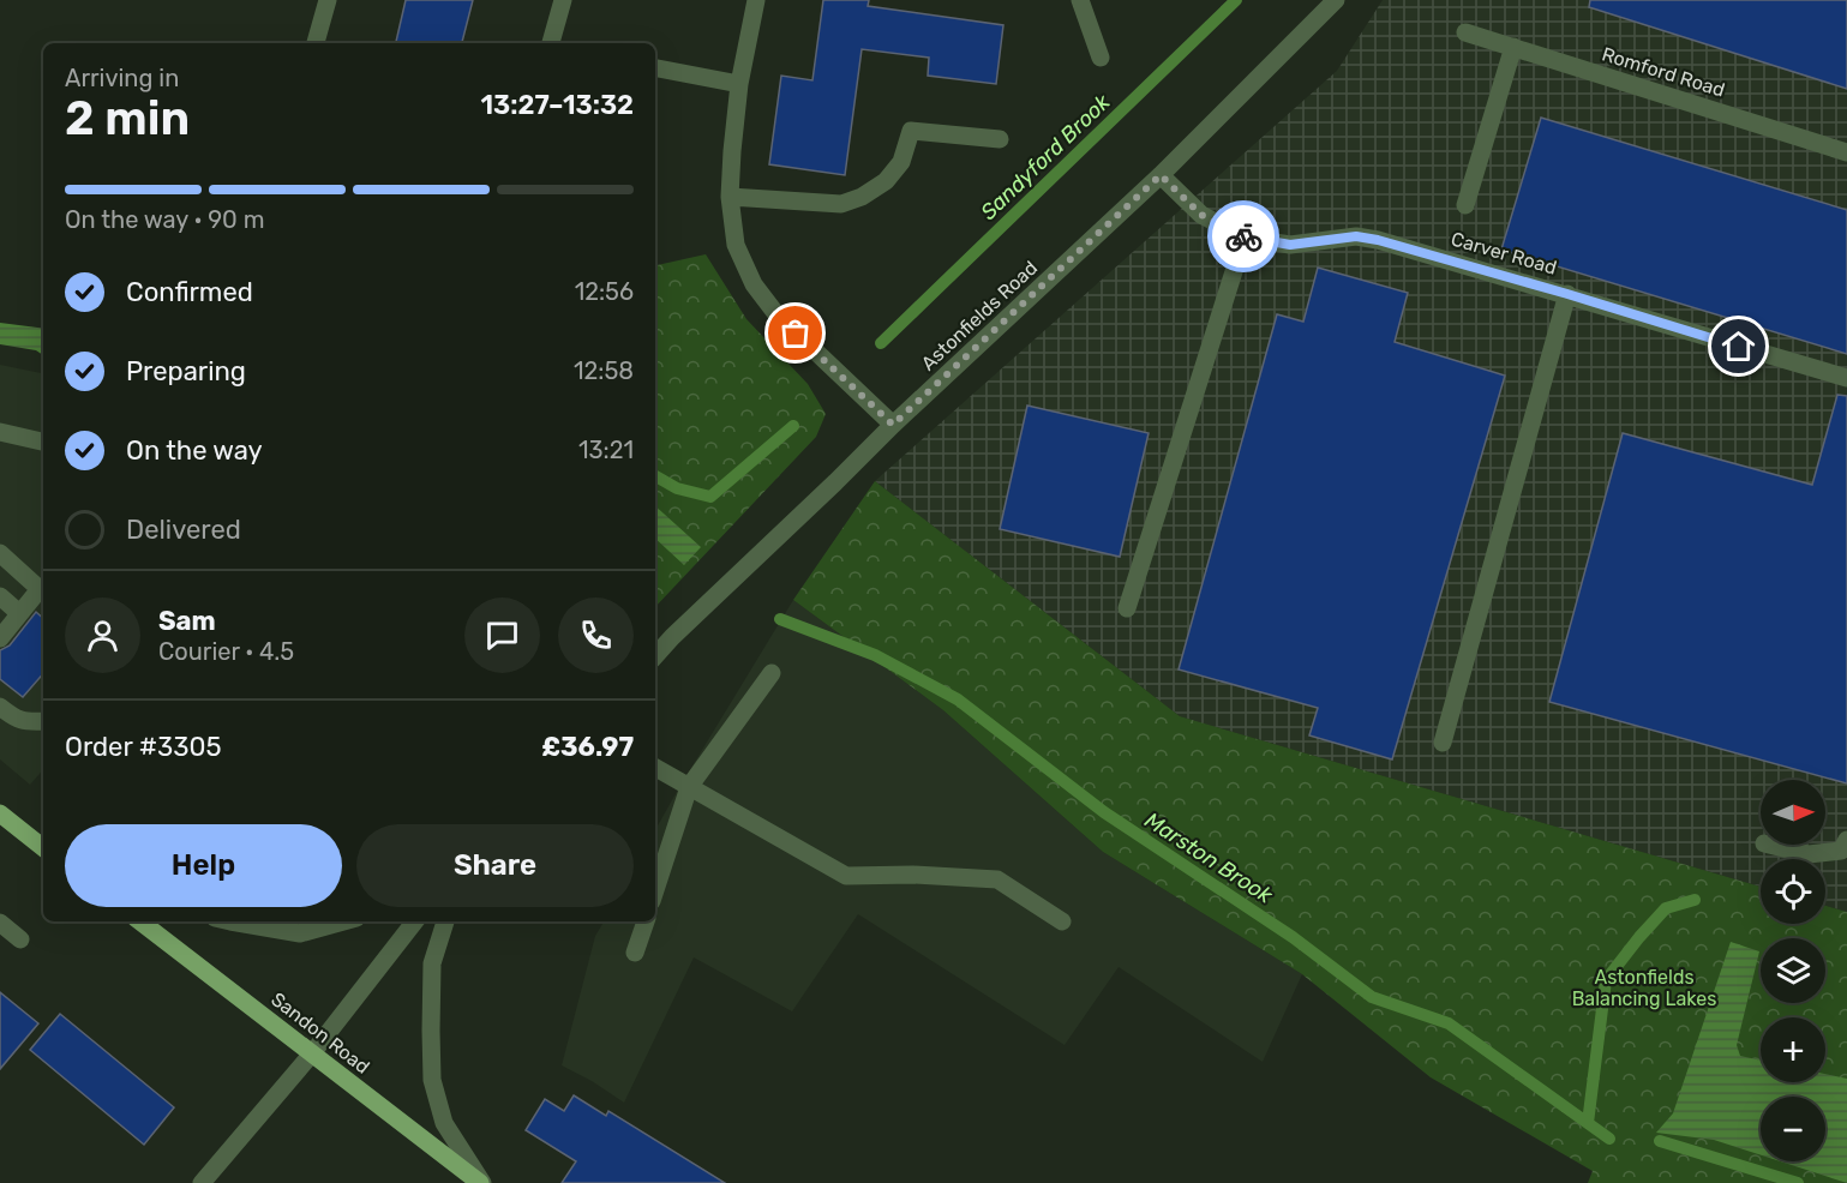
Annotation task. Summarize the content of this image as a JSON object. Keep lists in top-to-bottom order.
{
  "streets": {
    "main road": ["Sandon Road"],
    "street": ["Romford Road", "Carver Road", "Astonfields Road"]
  },
  "crossings": [
    ["Carver Road", "Astonfields Road"]
  ],
  "water": ["Sandyford Brook", "Marston Brook"],
  "parks": ["Astonfields Balancing Lakes"],
  "north": "right",
  "page": {
    "heading": ["2 min", "Arriving in", "13:27–13:32"],
    "panel": [
      "Sam",
      "Courier · 4.5",
      "Order #3305",
      "£36.97"
    ],
    "bar": "On the way · 90 m",
    "list": [
      ["Confirmed", "12:56"],
      ["Preparing", "12:58"],
      ["On the way", "13:21"],
      "Delivered"
    ],
    "map_buttons": ["+", "−"],
    "buttons": ["Help", "Share"]
  }
}
